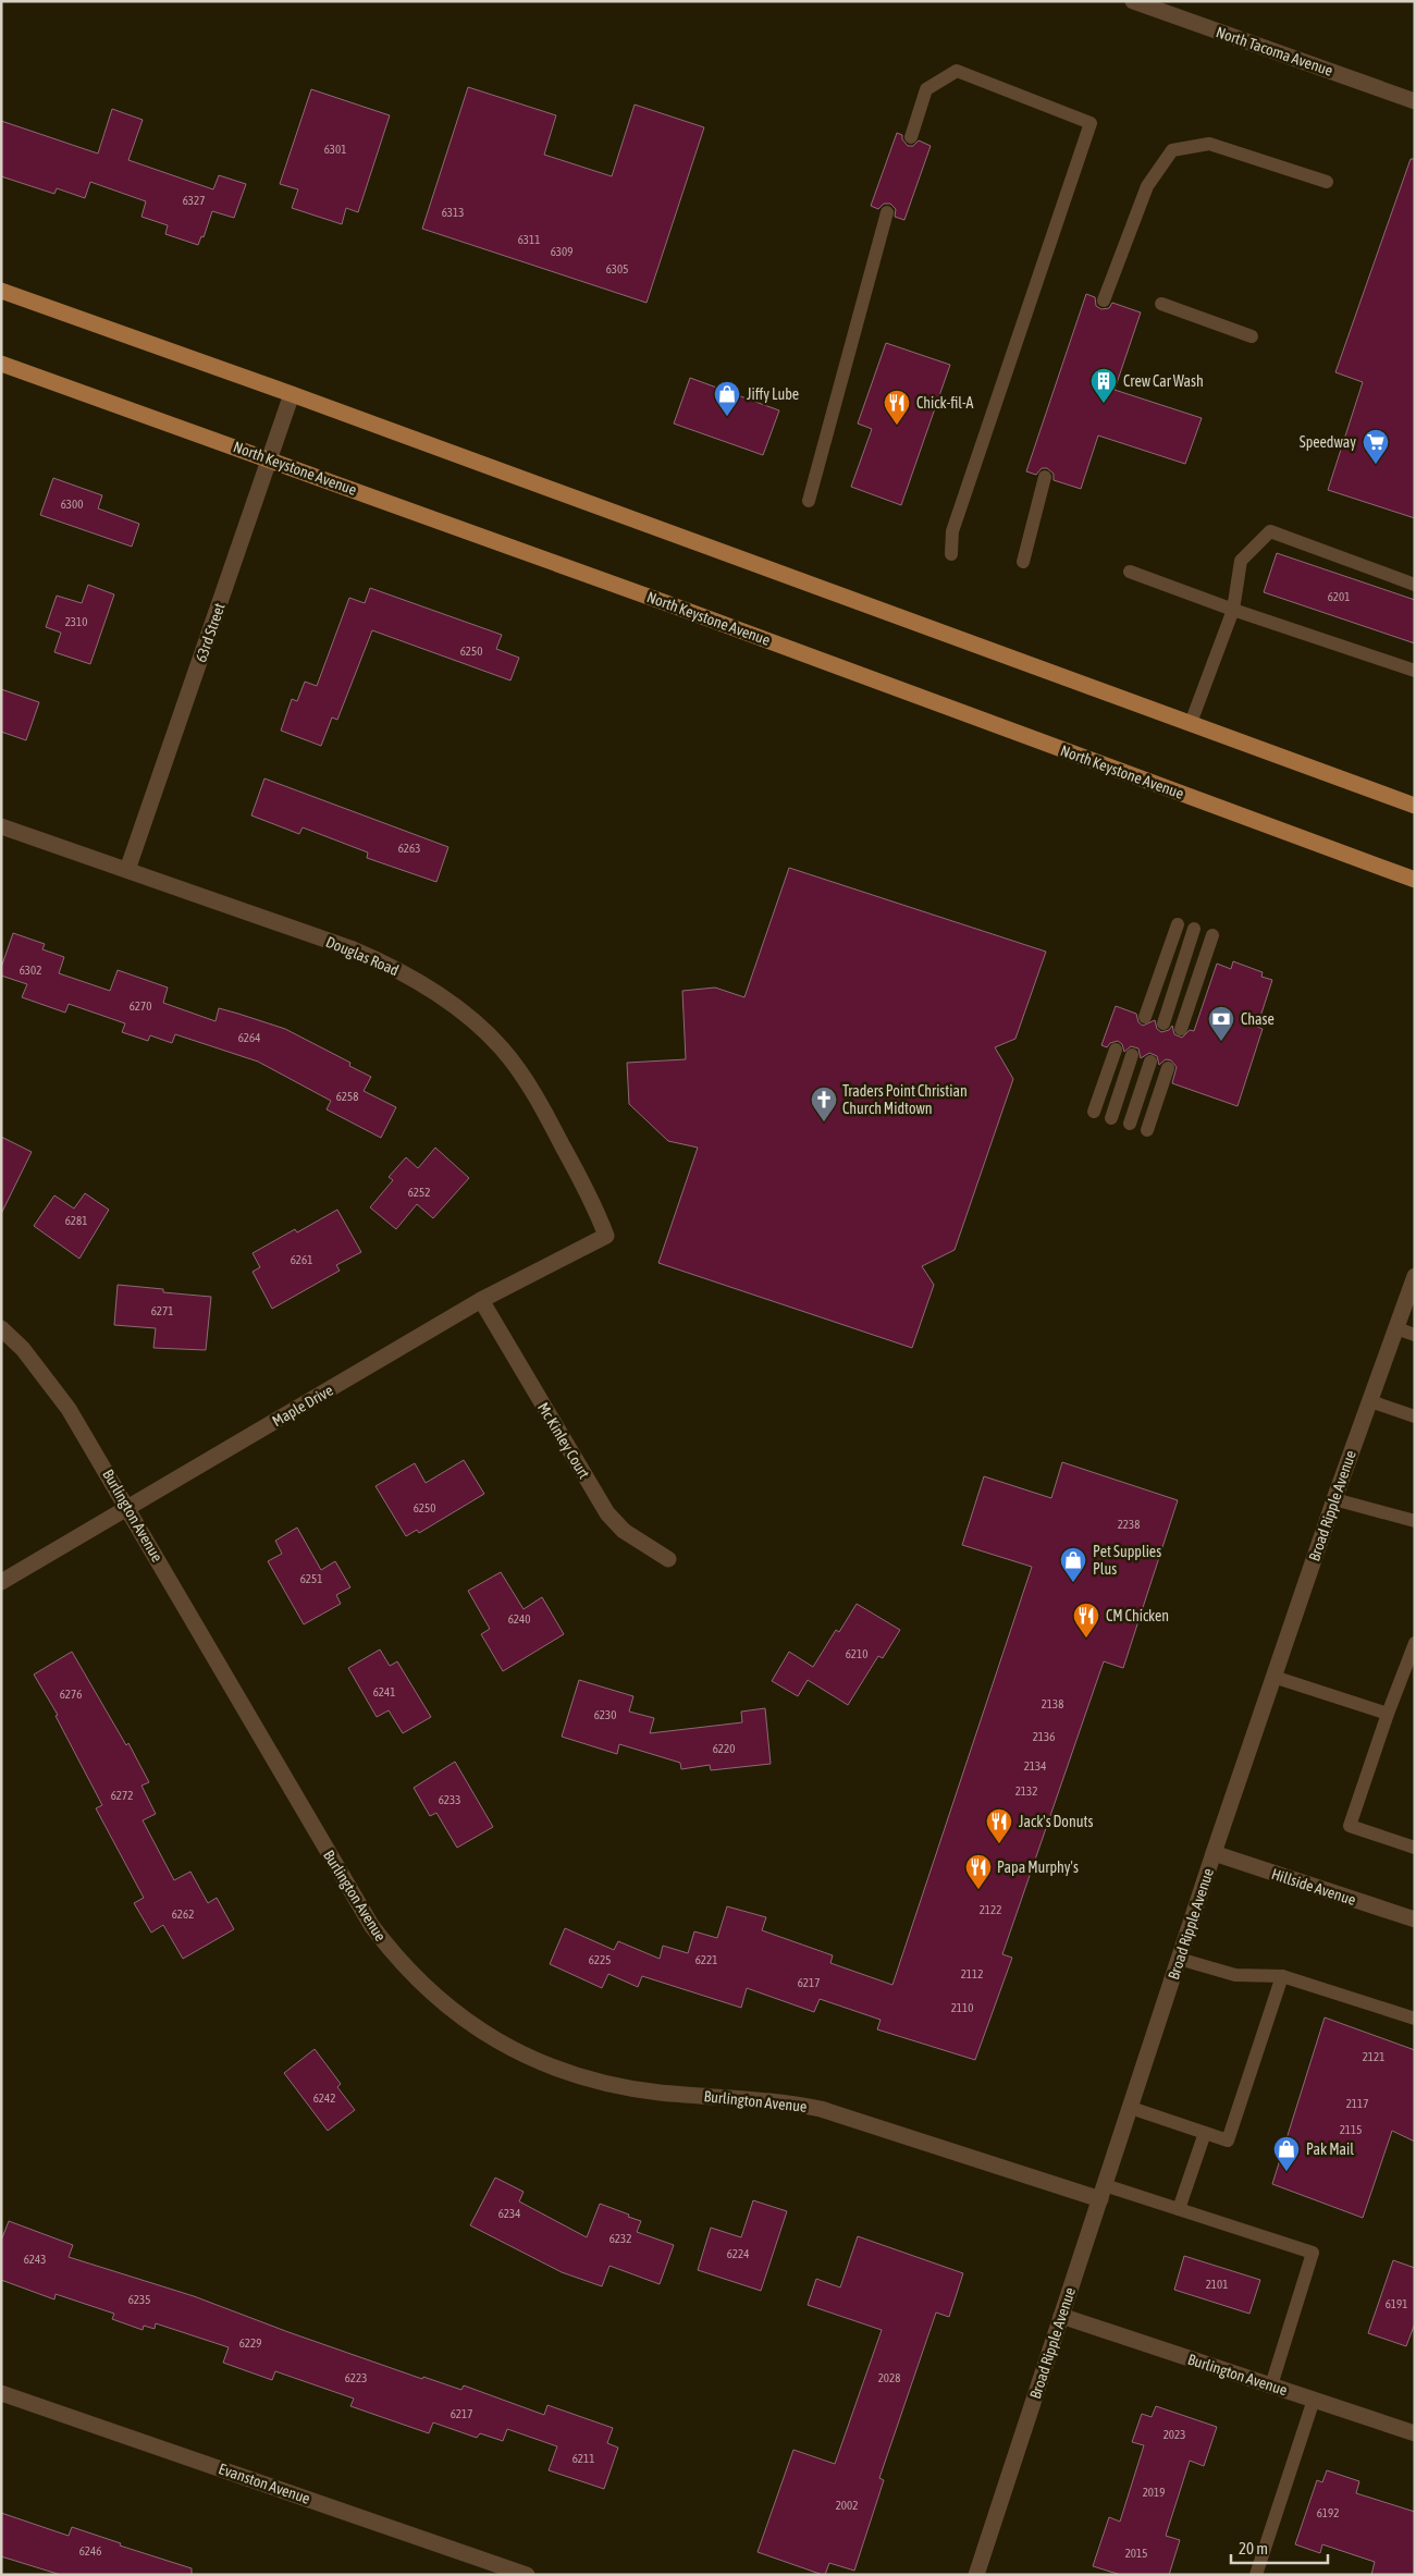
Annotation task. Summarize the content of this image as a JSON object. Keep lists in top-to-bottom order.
{
  "streets": {
    "main road": ["North Keystone Avenue"],
    "street": [
      "North Tacoma Avenue",
      "63rd Street",
      "Douglas Road",
      "Maple Drive",
      "Mc Kinley Court",
      "Broad Ripple Avenue",
      "Burlington Avenue",
      "Hillside Avenue",
      "Evanston Avenue"
    ]
  },
  "crossings": [
    ["North Keystone Avenue", "63rd Street"],
    ["63rd Street", "Douglas Road"],
    ["Douglas Road", "Maple Drive"],
    ["Maple Drive", "Mc Kinley Court"],
    ["Maple Drive", "Burlington Avenue"],
    ["Broad Ripple Avenue", "Burlington Avenue"],
    ["Broad Ripple Avenue", "Hillside Avenue"]
  ],
  "places": {
    "building": ["Crew Car Wash"],
    "shop": ["Jiffy Lube", "Pet Supplies Plus", "Pak Mail"],
    "restaurant": [
      "Chick-fil-A",
      "CM Chicken",
      "Jack's Donuts",
      "Papa Murphy's"
    ],
    "supermarket": ["Speedway"],
    "bank": ["Chase"],
    "church": ["Traders Point Christian Church Midtown"]
  },
  "house_numbers": [
    "6301",
    "6327",
    "6313",
    "6311",
    "6309",
    "6305",
    "6300",
    "6201",
    "2310",
    "6250",
    "6263",
    "6302",
    "6270",
    "6264",
    "6258",
    "6252",
    "6281",
    "6261",
    "6271",
    "6250",
    "2238",
    "6251",
    "6240",
    "6210",
    "6241",
    "6276",
    "2138",
    "6230",
    "2136",
    "6220",
    "2134",
    "2132",
    "6272",
    "6233",
    "2122",
    "6262",
    "6225",
    "6221",
    "2112",
    "6217",
    "2110",
    "2121",
    "6242",
    "2117",
    "2115",
    "6234",
    "6232",
    "6224",
    "6243",
    "2101",
    "6235",
    "6191",
    "6229",
    "6223",
    "2028",
    "6217",
    "2023",
    "6211",
    "2019",
    "2002",
    "6192",
    "6246",
    "2015"
  ],
  "scale_bar": "20 m"
}
